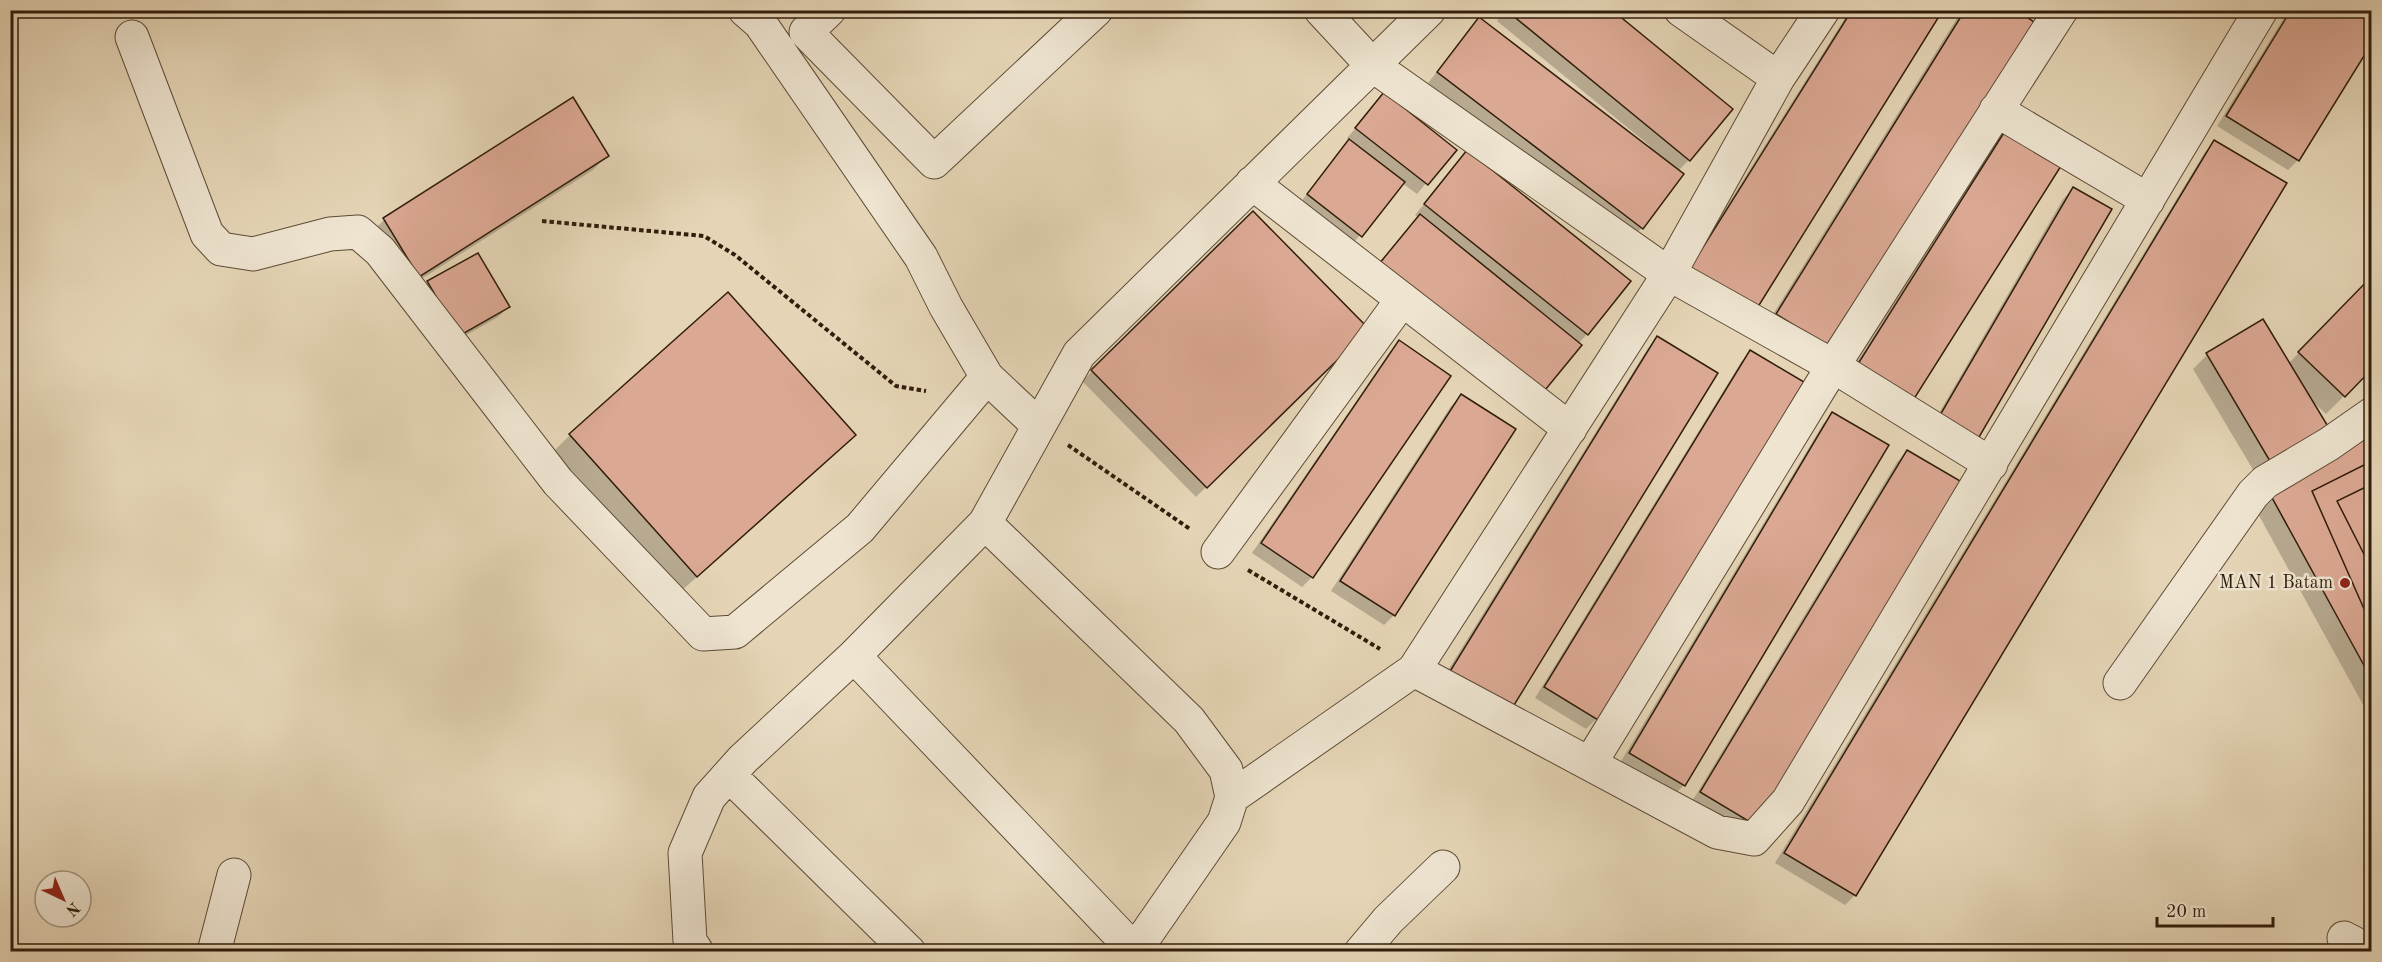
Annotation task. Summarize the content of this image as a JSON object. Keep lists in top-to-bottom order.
{
  "places": ["MAN 1 Batam"],
  "scale_bar": "20 m",
  "north": "bottom right"
}
